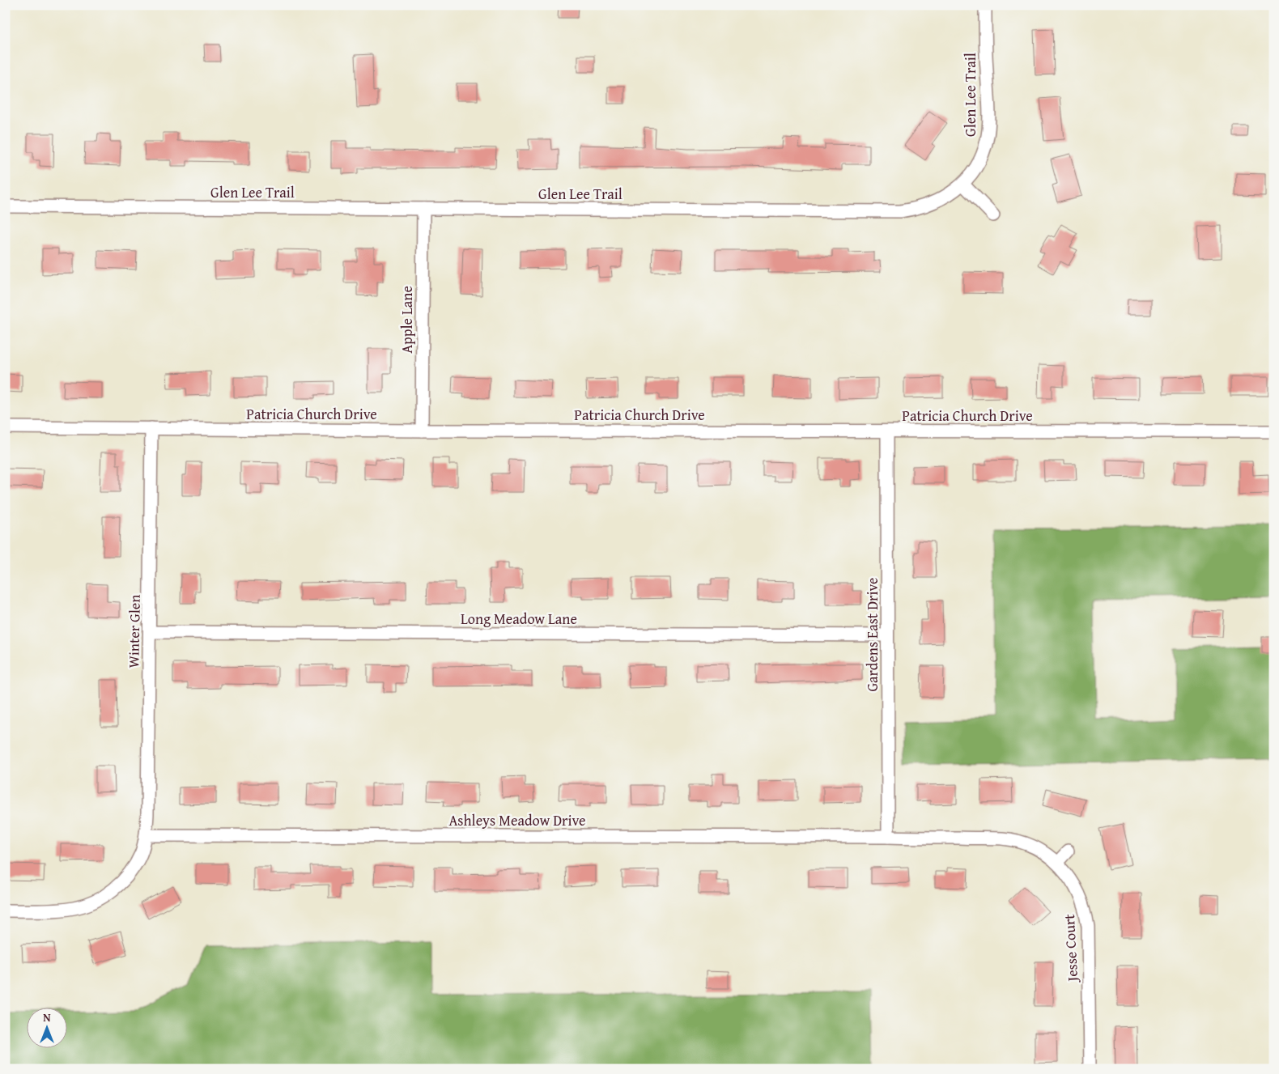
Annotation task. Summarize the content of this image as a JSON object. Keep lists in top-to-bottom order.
{
  "streets": {
    "street": [
      "Glen Lee Trail",
      "Apple Lane",
      "Patricia Church Drive",
      "Long Meadow Lane",
      "Winter Glen",
      "Gardens East Drive",
      "Ashleys Meadow Drive",
      "Jesse Court"
    ]
  },
  "crossings": [
    ["Glen Lee Trail", "Apple Lane"],
    ["Apple Lane", "Patricia Church Drive"],
    ["Patricia Church Drive", "Winter Glen"],
    ["Patricia Church Drive", "Gardens East Drive"],
    ["Long Meadow Lane", "Winter Glen"],
    ["Long Meadow Lane", "Gardens East Drive"],
    ["Winter Glen", "Ashleys Meadow Drive"],
    ["Gardens East Drive", "Ashleys Meadow Drive"],
    ["Gardens East Drive", "Jesse Court"],
    ["Ashleys Meadow Drive", "Jesse Court"]
  ],
  "north": "top"
}
